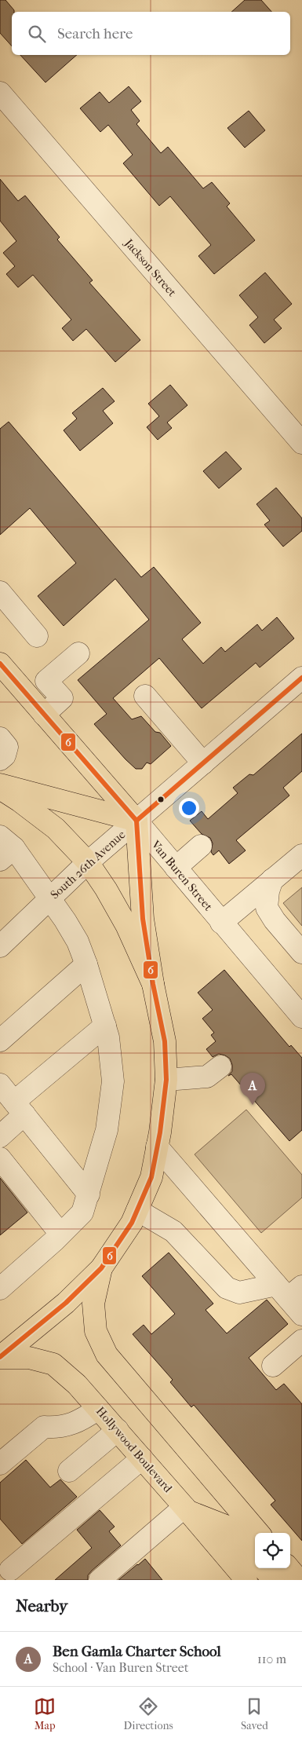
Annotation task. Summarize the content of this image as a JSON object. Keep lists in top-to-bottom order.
{
  "streets": {
    "main road": ["Van Buren Street", "Hollywood Boulevard"],
    "street": ["Jackson Street", "South 26th Avenue"]
  },
  "crossings": [
    ["South 26th Avenue", "Van Buren Street"]
  ],
  "lines": ["transit line 6"],
  "page": {
    "search": "Search here",
    "pins": "A",
    "heading": "Nearby",
    "list": [
      {
        "mark": "A",
        "name": "Ben Gamla Charter School",
        "note": "School · Van Buren Street",
        "value": "110 m"
      }
    ],
    "nav": ["Map", "Directions", "Saved"]
  }
}
